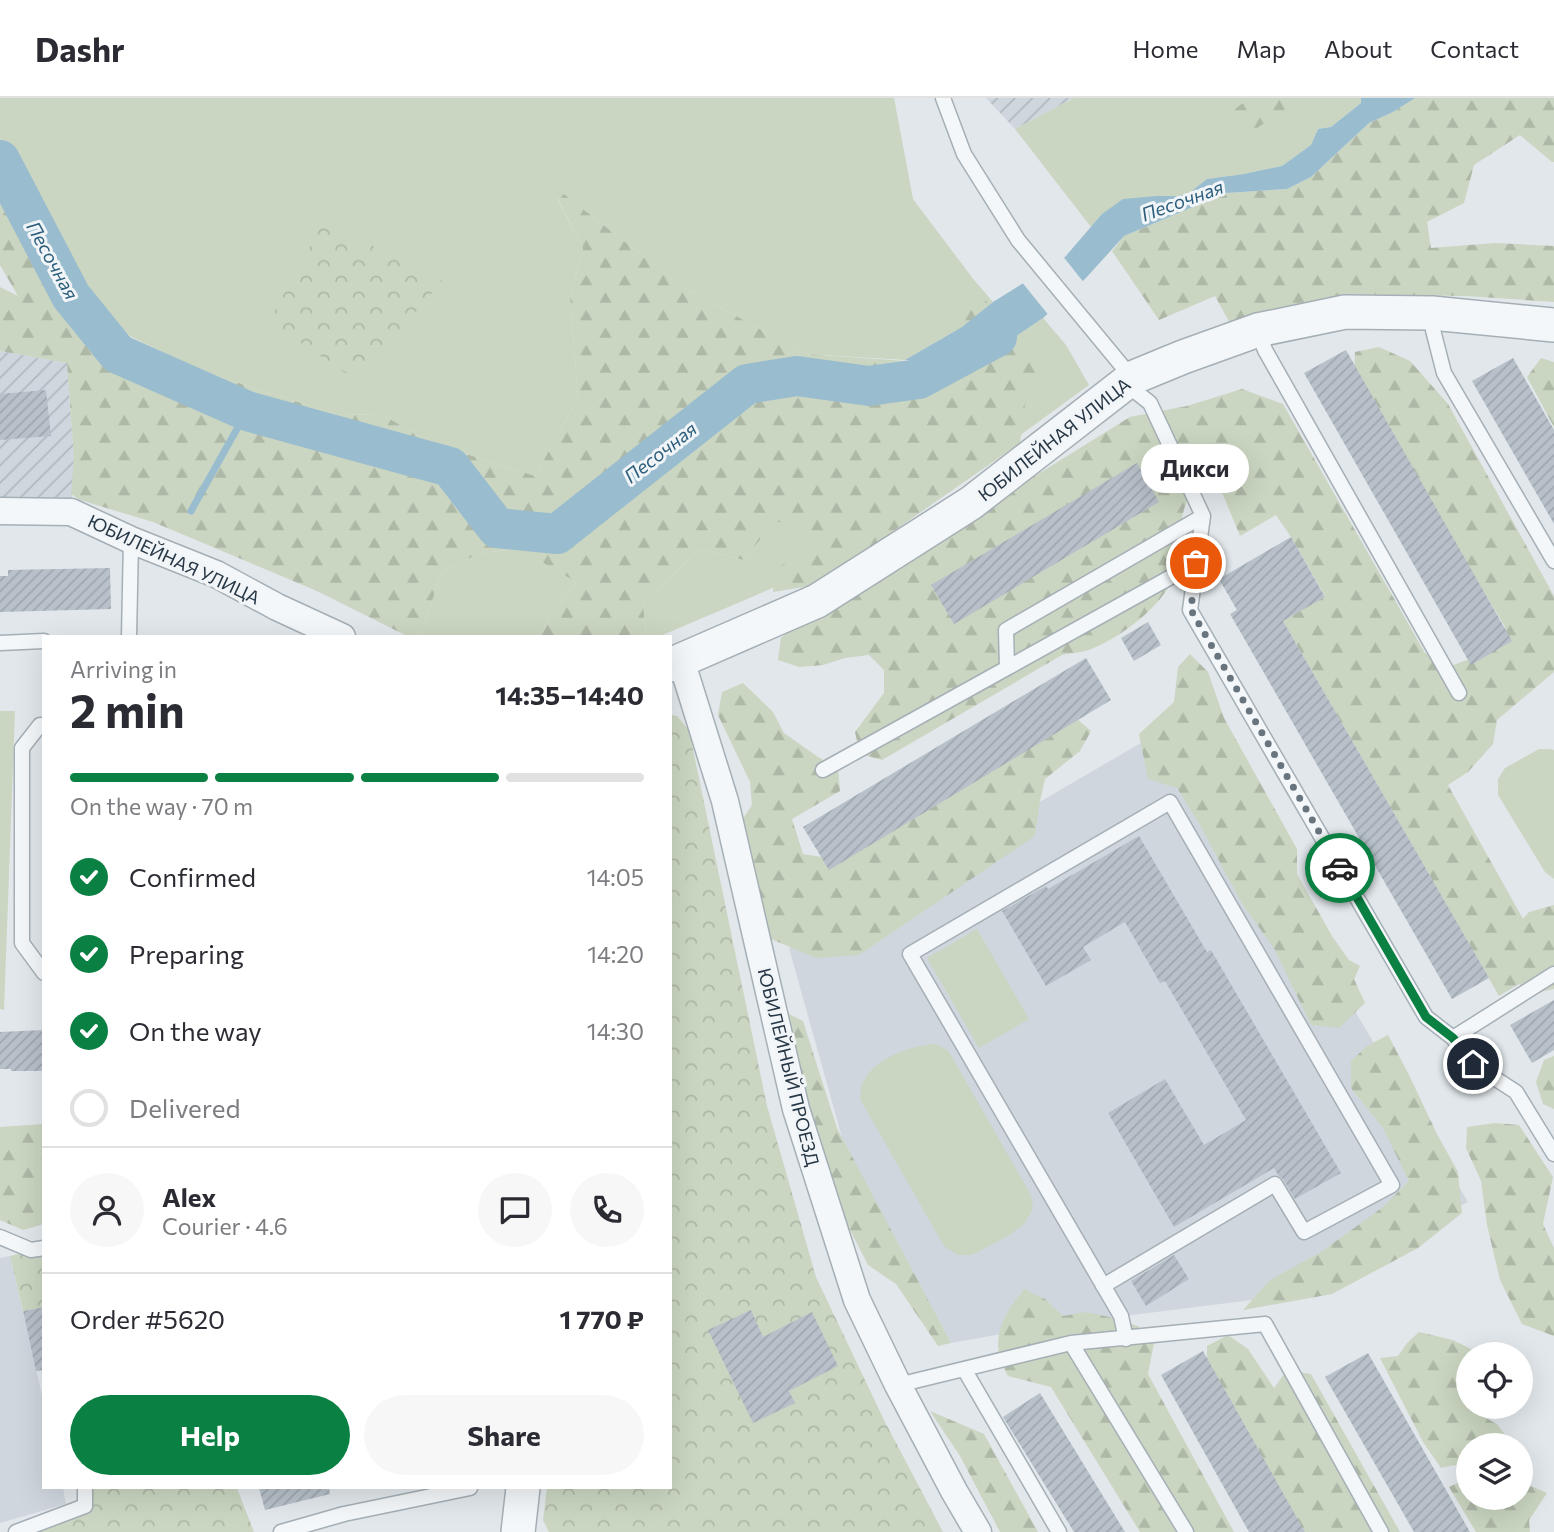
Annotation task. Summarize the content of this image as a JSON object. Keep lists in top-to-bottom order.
{
  "streets": {
    "street": ["ЮБИЛЕЙНАЯ УЛИЦА", "ЮБИЛЕЙНЫЙ ПРОЕЗД"]
  },
  "crossings": [
    ["ЮБИЛЕЙНАЯ УЛИЦА", "ЮБИЛЕЙНЫЙ ПРОЕЗД"]
  ],
  "water": ["Песочная"],
  "places": ["Дикси"],
  "page": {
    "header": "Dashr",
    "nav": [
      "Home",
      "Map",
      "About",
      "Contact"
    ],
    "bubble": "Дикси",
    "heading": ["2 min", "Arriving in", "14:35–14:40"],
    "panel": [
      "Alex",
      "Courier · 4.6",
      "Order #5620",
      "1 770 ₽"
    ],
    "bar": "On the way · 70 m",
    "list": [
      ["Confirmed", "14:05"],
      ["Preparing", "14:20"],
      ["On the way", "14:30"],
      "Delivered"
    ],
    "buttons": ["Help", "Share"]
  }
}
